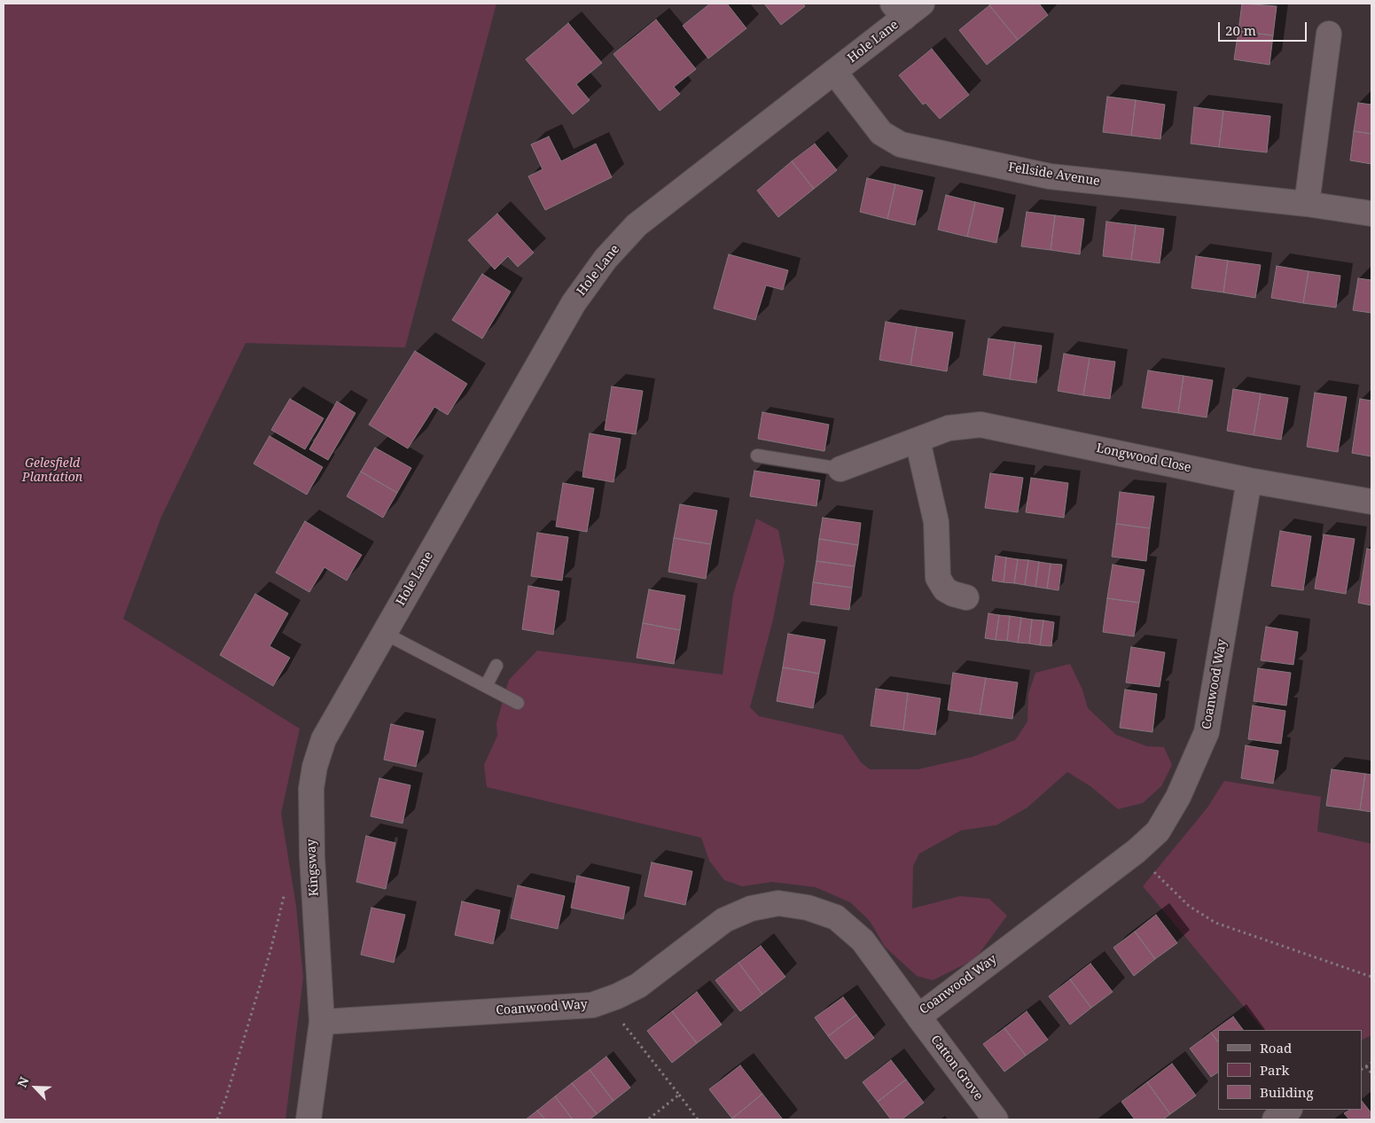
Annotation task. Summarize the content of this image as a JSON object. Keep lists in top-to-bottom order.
{
  "streets": {
    "street": [
      "Hole Lane",
      "Fellside Avenue",
      "Longwood Close",
      "Coanwood Way",
      "Kingsway",
      "Catton Grove"
    ]
  },
  "crossings": [
    ["Hole Lane", "Fellside Avenue"],
    ["Hole Lane", "Kingsway"],
    ["Longwood Close", "Coanwood Way"],
    ["Coanwood Way", "Kingsway"],
    ["Coanwood Way", "Catton Grove"]
  ],
  "parks": ["Gelesfield Plantation"],
  "legend": ["Road", "Park", "Building"],
  "scale_bar": "20 m",
  "north": "top left"
}
